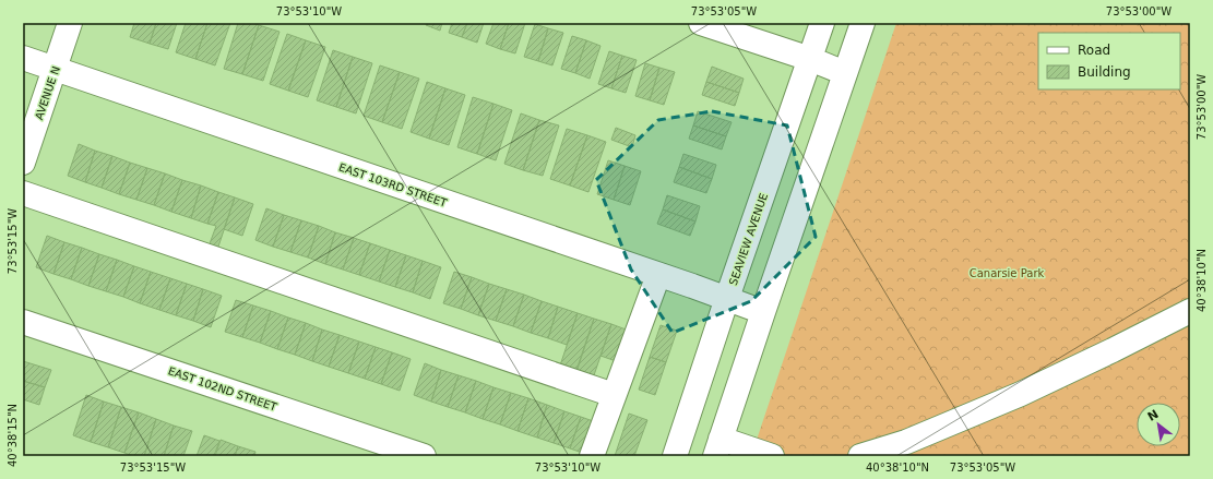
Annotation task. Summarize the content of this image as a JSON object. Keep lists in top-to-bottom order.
{
  "streets": {
    "street": [
      "AVENUE N",
      "EAST 103RD STREET",
      "SEAVIEW AVENUE",
      "EAST 102ND STREET"
    ]
  },
  "crossings": [
    ["AVENUE N", "EAST 103RD STREET"],
    ["EAST 103RD STREET", "SEAVIEW AVENUE"]
  ],
  "parks": ["Canarsie Park"],
  "legend": ["Road", "Building"],
  "north": "top left",
  "coordinates": [
    "73°53'10\"W",
    "73°53'05\"W",
    "73°53'00\"W",
    "73°53'15\"W",
    "40°38'10\"N",
    "40°38'15\"N"
  ]
}
